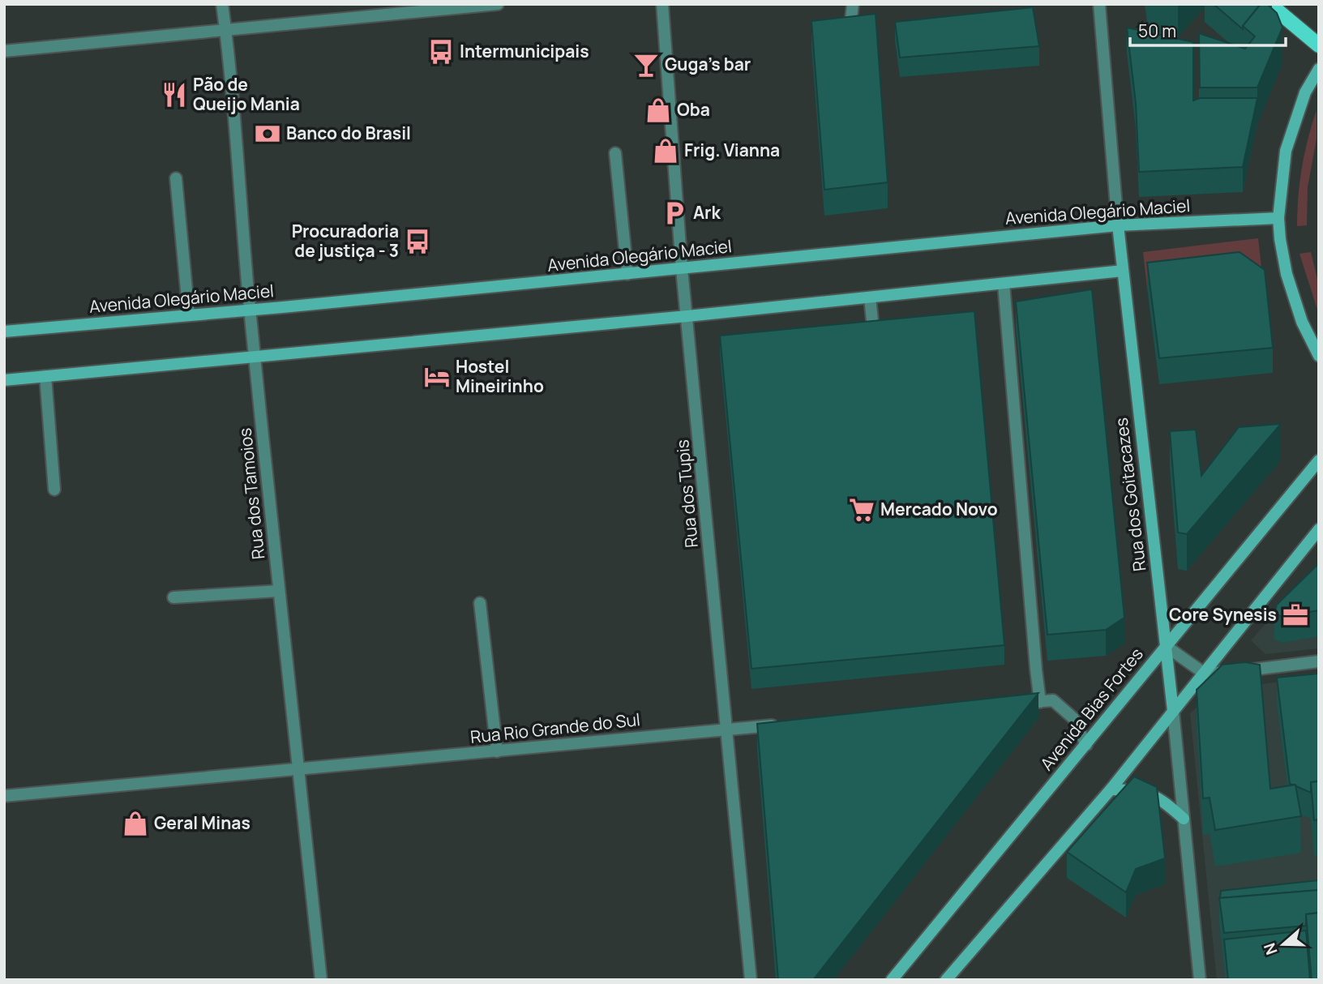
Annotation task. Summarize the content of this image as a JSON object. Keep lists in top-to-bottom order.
{
  "streets": {
    "main road": ["Avenida Olegário Maciel", "Rua dos Goitacazes", "Avenida Bias Fortes"],
    "street": ["Rua dos Tamoios", "Rua dos Tupis", "Rua Rio Grande do Sul"]
  },
  "crossings": [
    ["Avenida Olegário Maciel", "Rua dos Tamoios"],
    ["Avenida Olegário Maciel", "Rua dos Tupis"],
    ["Avenida Olegário Maciel", "Rua dos Goitacazes"],
    ["Rua dos Tamoios", "Rua Rio Grande do Sul"],
    ["Rua dos Tupis", "Rua Rio Grande do Sul"],
    ["Rua dos Goitacazes", "Avenida Bias Fortes"]
  ],
  "places": {
    "bus stop": ["Intermunicipais", "Procuradoria de justiça - 3"],
    "bar": ["Guga's bar"],
    "restaurant": ["Pão de Queijo Mania"],
    "shop": ["Oba", "Frig. Vianna", "Geral Minas"],
    "bank": ["Banco do Brasil"],
    "parking": ["Ark"],
    "hotel": ["Hostel Mineirinho"],
    "supermarket": ["Mercado Novo"],
    "office": ["Core Synesis"]
  },
  "scale_bar": "50 m",
  "north": "left"
}
